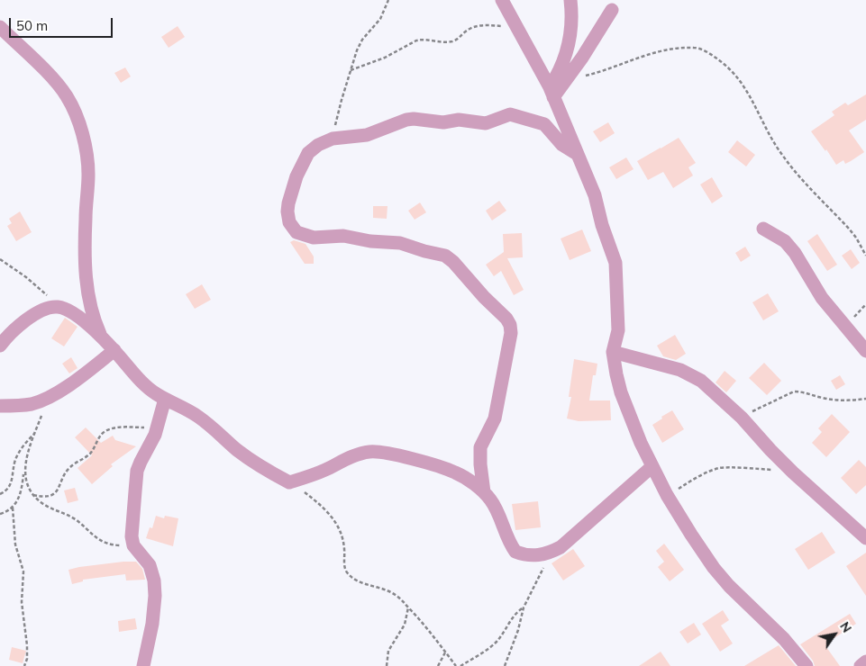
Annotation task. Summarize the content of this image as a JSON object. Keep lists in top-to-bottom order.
{
  "scale_bar": "50 m",
  "north": "top right"
}
